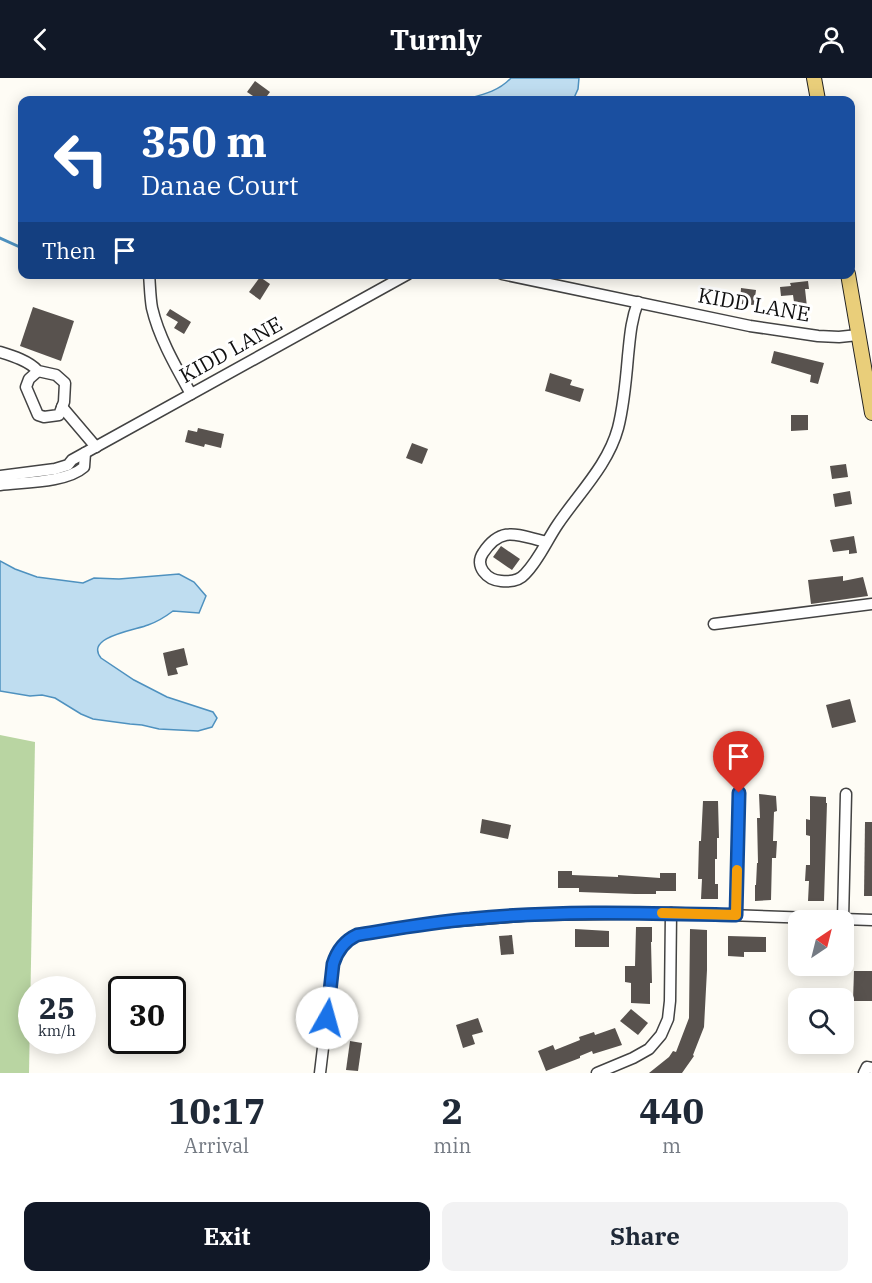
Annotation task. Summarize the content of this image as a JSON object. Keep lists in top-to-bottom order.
{
  "streets": {
    "street": ["KIDD LANE"]
  },
  "north": "top right",
  "page": {
    "header": "Turnly",
    "turn": ["350 m", "Danae Court"],
    "then": "Then",
    "speed": "25 km/h",
    "limit": "30",
    "eta": [
      "10:17",
      "Arrival",
      "2",
      "min",
      "440",
      "m"
    ],
    "buttons": ["Exit", "Share"]
  }
}
